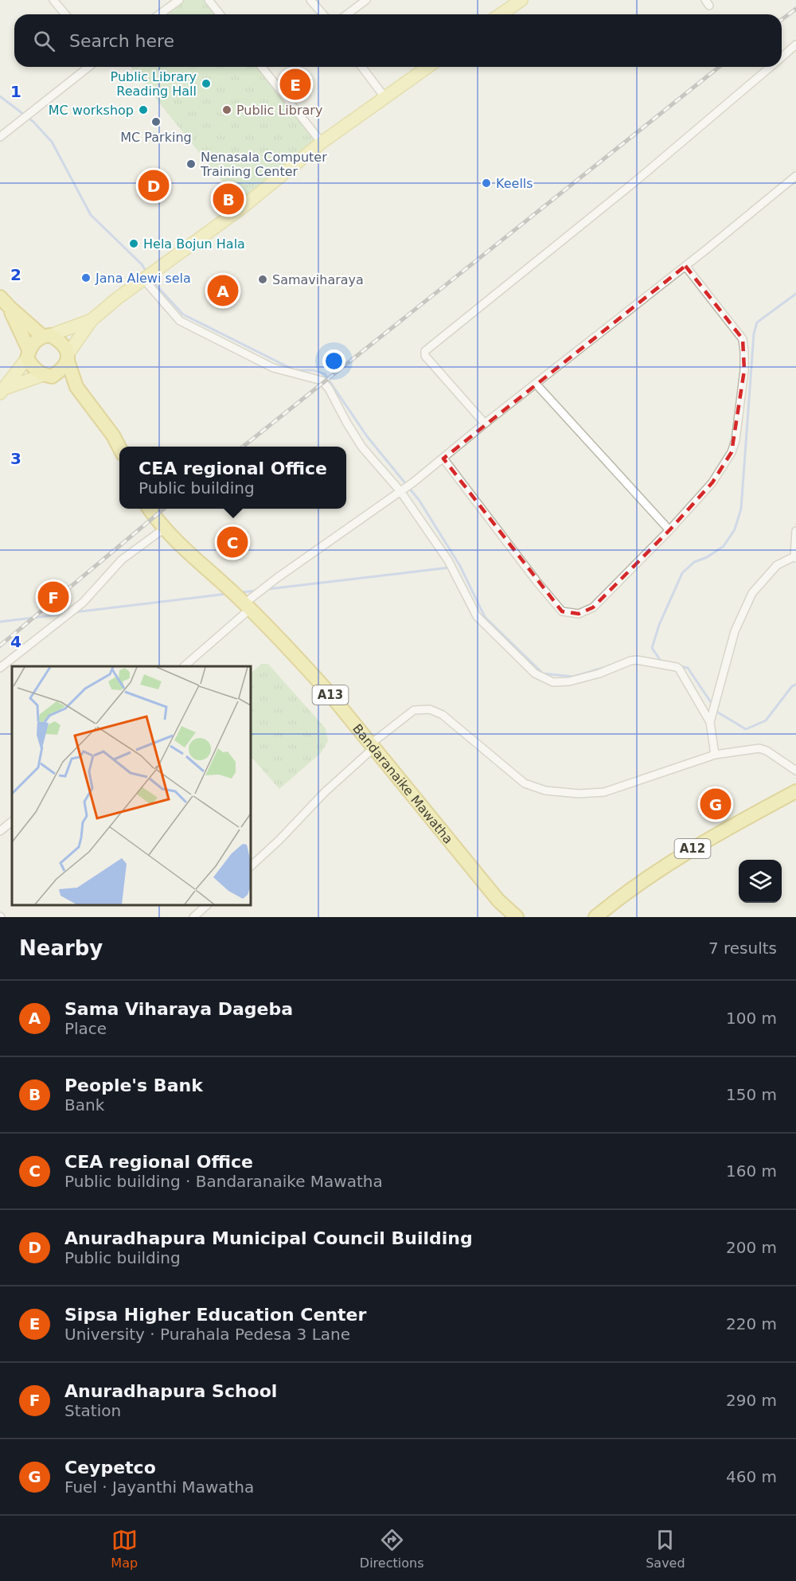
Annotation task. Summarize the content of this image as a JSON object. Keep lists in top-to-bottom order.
{
  "streets": {
    "highway": ["A13", "Bandaranaike Mawatha", "A12"]
  },
  "places": [
    "Public Library Reading Hall",
    "MC workshop",
    "Public Library",
    "MC Parking",
    "Nenasala Computer Training Center",
    "Keells",
    "Hela Bojun Hala",
    "Jana Alewi sela",
    "Samaviharaya"
  ],
  "page": {
    "search": "Search here",
    "pins": [
      "E",
      "D",
      "B",
      "A",
      "C",
      "F",
      "G"
    ],
    "popup": ["CEA regional Office", "Public building"],
    "heading": ["Nearby", "7 results"],
    "list": [
      {
        "mark": "A",
        "name": "Sama Viharaya Dageba",
        "note": "Place",
        "value": "100 m"
      },
      {
        "mark": "B",
        "name": "People's Bank",
        "note": "Bank",
        "value": "150 m"
      },
      {
        "mark": "C",
        "name": "CEA regional Office",
        "note": "Public building · Bandaranaike Mawatha",
        "value": "160 m"
      },
      {
        "mark": "D",
        "name": "Anuradhapura Municipal Council Building",
        "note": "Public building",
        "value": "200 m"
      },
      {
        "mark": "E",
        "name": "Sipsa Higher Education Center",
        "note": "University · Purahala Pedesa 3 Lane",
        "value": "220 m"
      },
      {
        "mark": "F",
        "name": "Anuradhapura School",
        "note": "Station",
        "value": "290 m"
      },
      {
        "mark": "G",
        "name": "Ceypetco",
        "note": "Fuel · Jayanthi Mawatha",
        "value": "460 m"
      }
    ],
    "nav": ["Map", "Directions", "Saved"]
  },
  "grid": {
    "rows": [
      "1",
      "2",
      "3",
      "4"
    ]
  }
}
